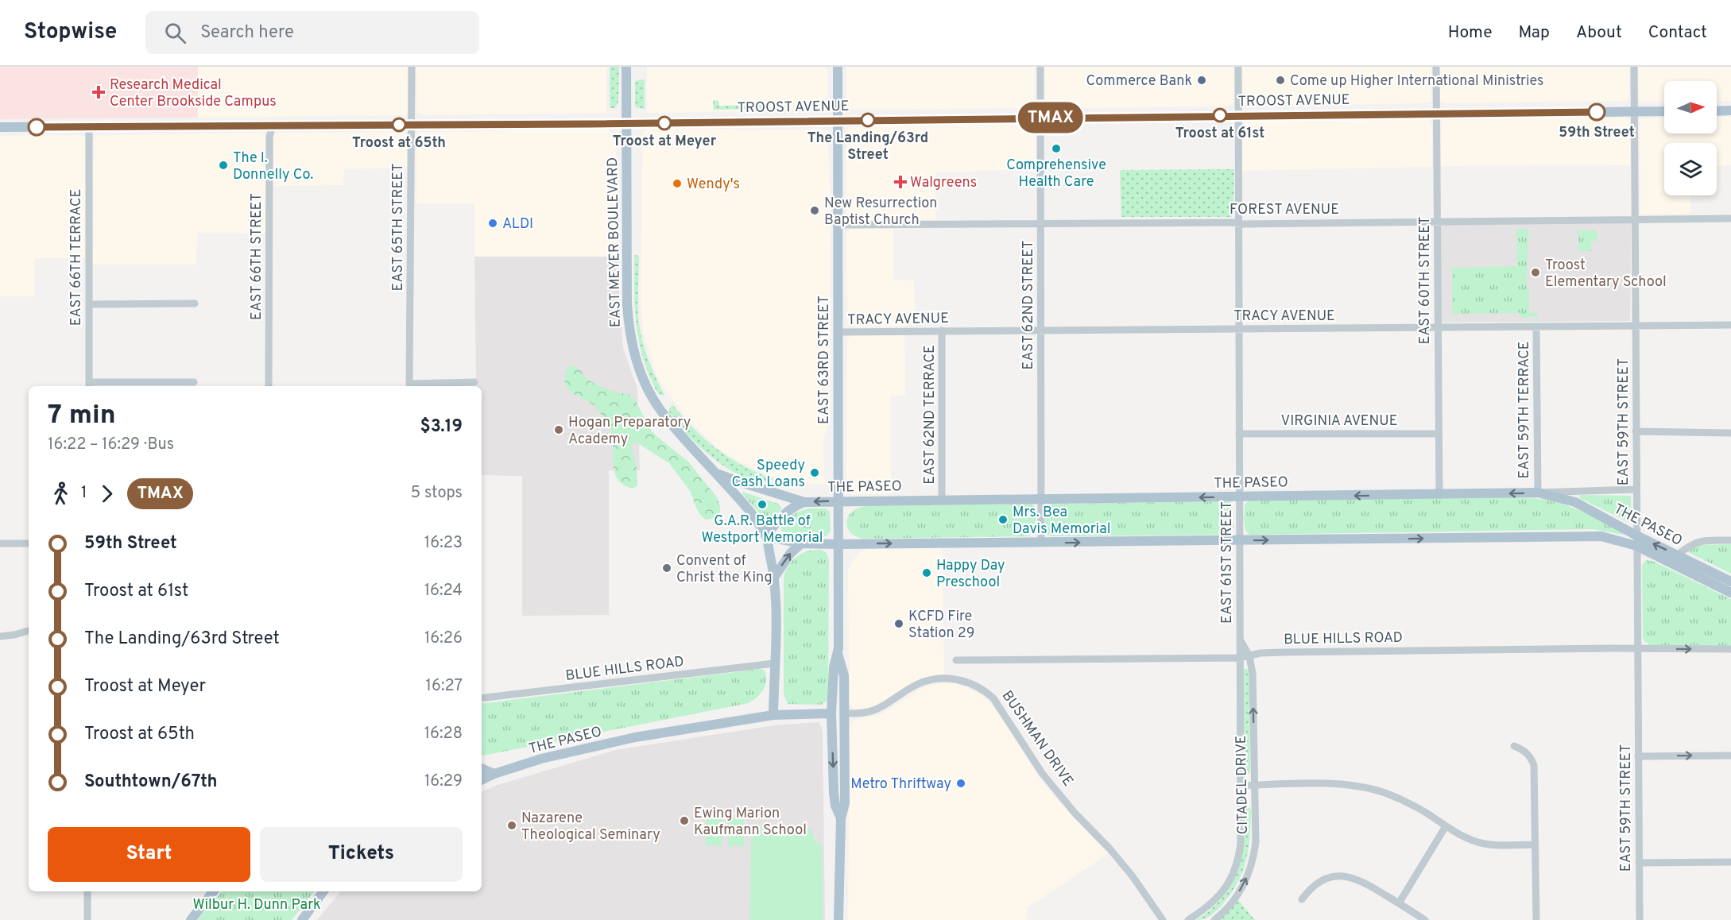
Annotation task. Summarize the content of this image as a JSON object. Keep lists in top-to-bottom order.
{
  "streets": {
    "main road": [
      "TROOST AVENUE",
      "EAST MEYER BOULEVARD",
      "EAST 63RD STREET",
      "THE PASEO"
    ],
    "street": [
      "FOREST AVENUE",
      "EAST 65TH STREET",
      "EAST 66TH STREET",
      "EAST 66TH TERRACE",
      "EAST 60TH STREET",
      "EAST 62ND STREET",
      "TRACY AVENUE",
      "EAST 59TH TERRACE",
      "EAST 62ND TERRACE",
      "VIRGINIA AVENUE",
      "EAST 59TH STREET",
      "EAST 61ST STREET",
      "BLUE HILLS ROAD",
      "BUSHMAN DRIVE",
      "CITADEL DRIVE"
    ]
  },
  "crossings": [
    ["TROOST AVENUE", "EAST 65TH STREET"],
    ["TROOST AVENUE", "EAST MEYER BOULEVARD"],
    ["TROOST AVENUE", "EAST 66TH STREET"],
    ["TROOST AVENUE", "EAST 66TH TERRACE"],
    ["TROOST AVENUE", "EAST 60TH STREET"],
    ["TROOST AVENUE", "EAST 62ND STREET"],
    ["TROOST AVENUE", "EAST 63RD STREET"],
    ["TROOST AVENUE", "EAST 59TH STREET"],
    ["TROOST AVENUE", "EAST 61ST STREET"],
    ["FOREST AVENUE", "EAST 60TH STREET"],
    ["FOREST AVENUE", "EAST 62ND STREET"],
    ["FOREST AVENUE", "EAST 63RD STREET"],
    ["FOREST AVENUE", "EAST 59TH STREET"],
    ["FOREST AVENUE", "EAST 61ST STREET"],
    ["EAST MEYER BOULEVARD", "THE PASEO"],
    ["EAST MEYER BOULEVARD", "BLUE HILLS ROAD"],
    ["EAST 60TH STREET", "TRACY AVENUE"],
    ["EAST 60TH STREET", "VIRGINIA AVENUE"],
    ["EAST 60TH STREET", "THE PASEO"],
    ["EAST 62ND STREET", "TRACY AVENUE"],
    ["EAST 62ND STREET", "THE PASEO"],
    ["TRACY AVENUE", "EAST 63RD STREET"],
    ["TRACY AVENUE", "EAST 59TH TERRACE"],
    ["TRACY AVENUE", "EAST 62ND TERRACE"],
    ["TRACY AVENUE", "EAST 59TH STREET"],
    ["TRACY AVENUE", "EAST 61ST STREET"],
    ["EAST 63RD STREET", "THE PASEO"],
    ["EAST 63RD STREET", "BUSHMAN DRIVE"],
    ["EAST 59TH TERRACE", "THE PASEO"],
    ["EAST 62ND TERRACE", "THE PASEO"],
    ["VIRGINIA AVENUE", "EAST 61ST STREET"],
    ["EAST 59TH STREET", "THE PASEO"],
    ["EAST 59TH STREET", "BLUE HILLS ROAD"],
    ["THE PASEO", "EAST 61ST STREET"],
    ["EAST 61ST STREET", "BLUE HILLS ROAD"],
    ["EAST 61ST STREET", "CITADEL DRIVE"],
    ["BLUE HILLS ROAD", "CITADEL DRIVE"]
  ],
  "parks": ["Wilbur H. Dunn Park"],
  "places": {
    "other": [
      "Commerce Bank",
      "Come up Higher International Ministries",
      "59th Street",
      "Troost at 61st",
      "The Landing/63rd Street",
      "Troost at Meyer",
      "Troost at 65th",
      "Comprehensive Health Care",
      "The I. Donnelly Co.",
      "Wendy's",
      "New Resurrection Baptist Church",
      "ALDI",
      "Troost Elementary School",
      "Hogan Preparatory Academy",
      "Speedy Cash Loans",
      "G.A.R. Battle of Westport Memorial",
      "Mrs. Bea Davis Memorial",
      "Convent of Christ the King",
      "Happy Day Preschool",
      "KCFD Fire Station 29",
      "Metro Thriftway",
      "Ewing Marion Kaufmann School",
      "Nazarene Theological Seminary"
    ],
    "health": ["Research Medical Center Brookside Campus", "Walgreens"]
  },
  "lines": ["bus line TMAX"],
  "north": "right",
  "page": {
    "header": "Stopwise",
    "search": "Search here",
    "nav": [
      "Home",
      "Map",
      "About",
      "Contact"
    ],
    "on_map": "TMAX",
    "heading": ["7 min", "16:22 – 16:29 · Bus", "$3.19"],
    "legs": ["1", "TMAX", "5 stops"],
    "list": [
      {
        "name": "59th Street",
        "value": "16:23"
      },
      {
        "name": "Troost at 61st",
        "value": "16:24"
      },
      {
        "name": "The Landing/63rd Street",
        "value": "16:26"
      },
      {
        "name": "Troost at Meyer",
        "value": "16:27"
      },
      {
        "name": "Troost at 65th",
        "value": "16:28"
      },
      {
        "name": "Southtown/67th",
        "value": "16:29"
      }
    ],
    "buttons": ["Start", "Tickets"]
  }
}
